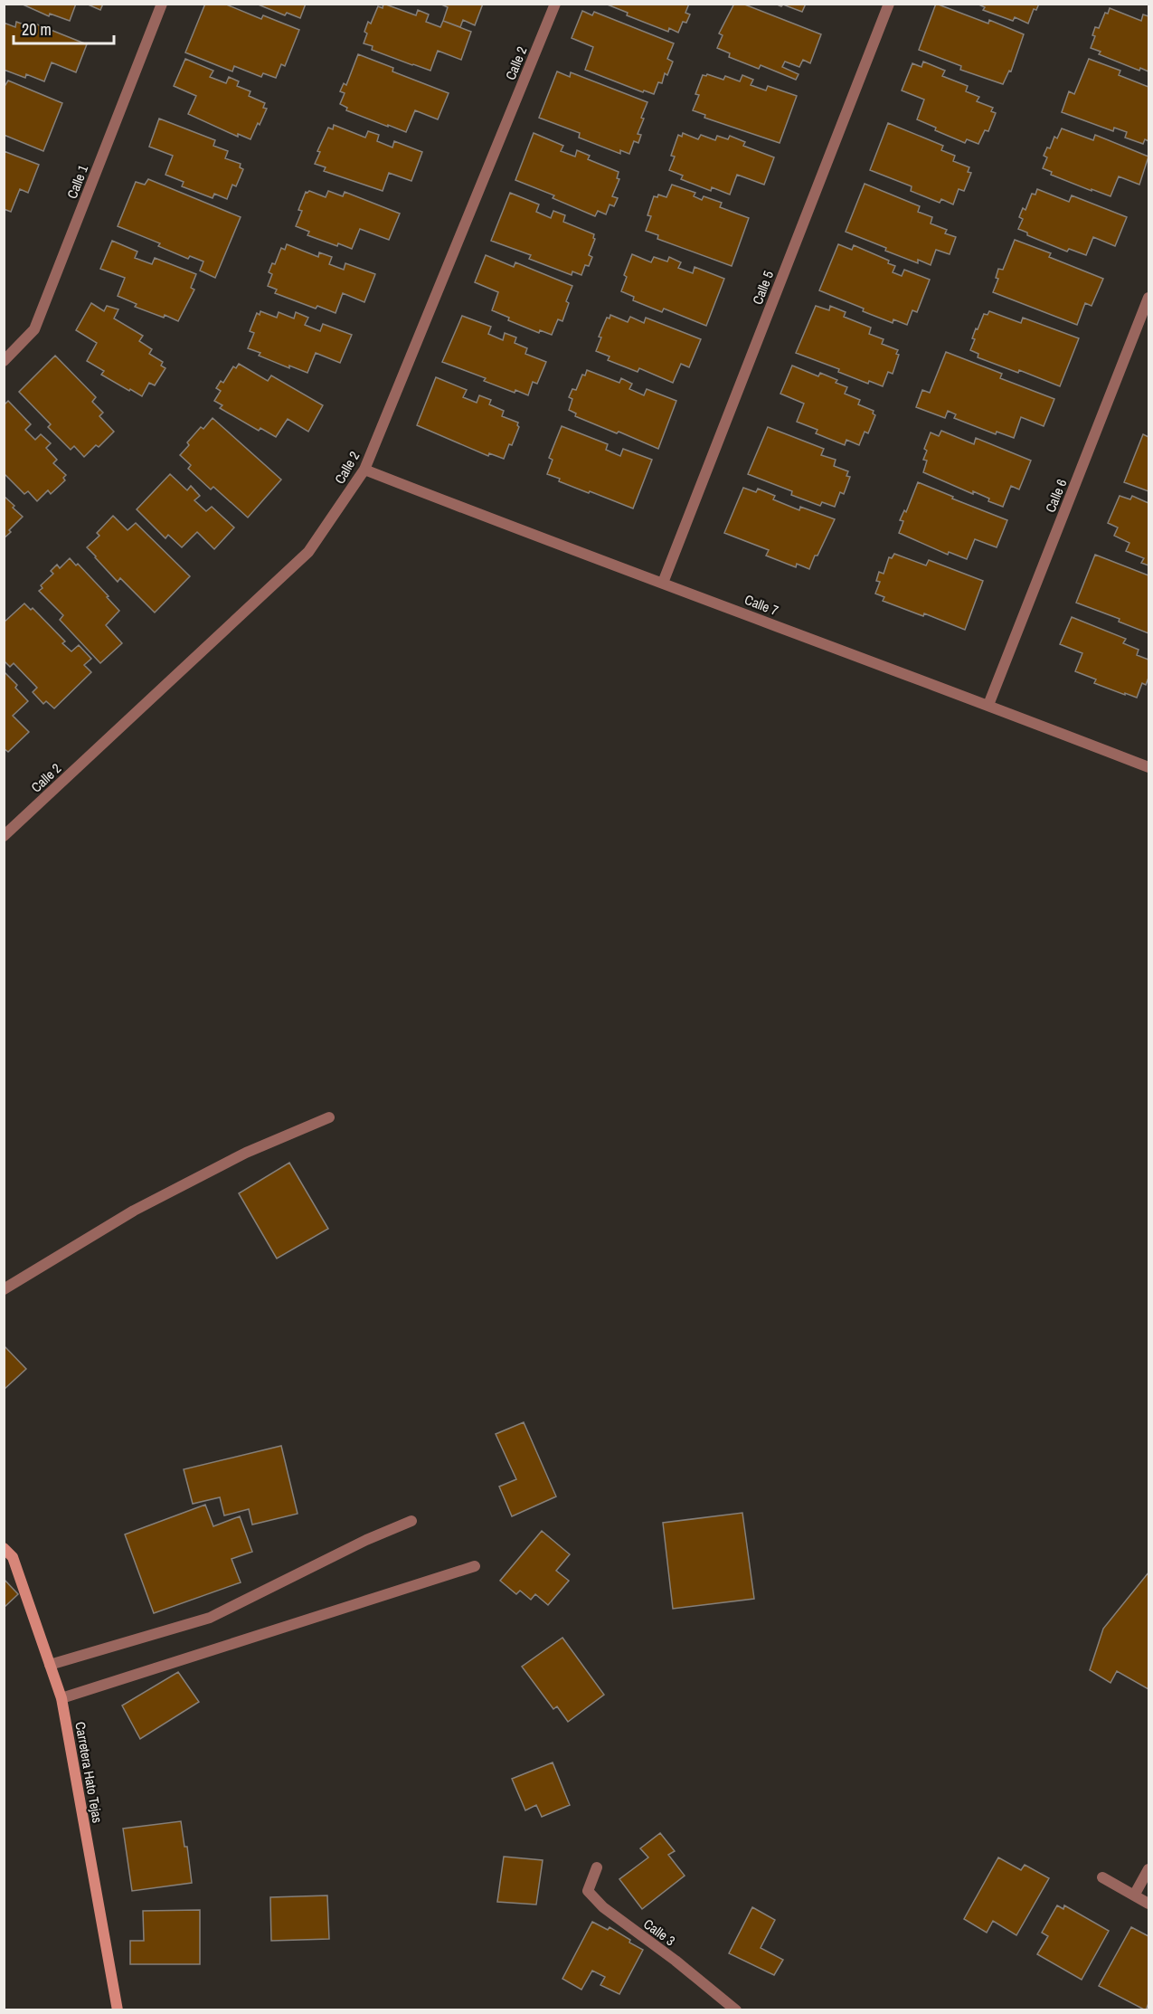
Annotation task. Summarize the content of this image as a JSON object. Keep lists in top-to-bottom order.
{
  "streets": {
    "street": [
      "Calle 2",
      "Calle 1",
      "Calle 5",
      "Calle 6",
      "Calle 7",
      "Carretera Hato Tejas",
      "Calle 3"
    ]
  },
  "crossings": [
    ["Calle 2", "Calle 7"],
    ["Calle 5", "Calle 7"],
    ["Calle 6", "Calle 7"]
  ],
  "scale_bar": "20 m"
}
